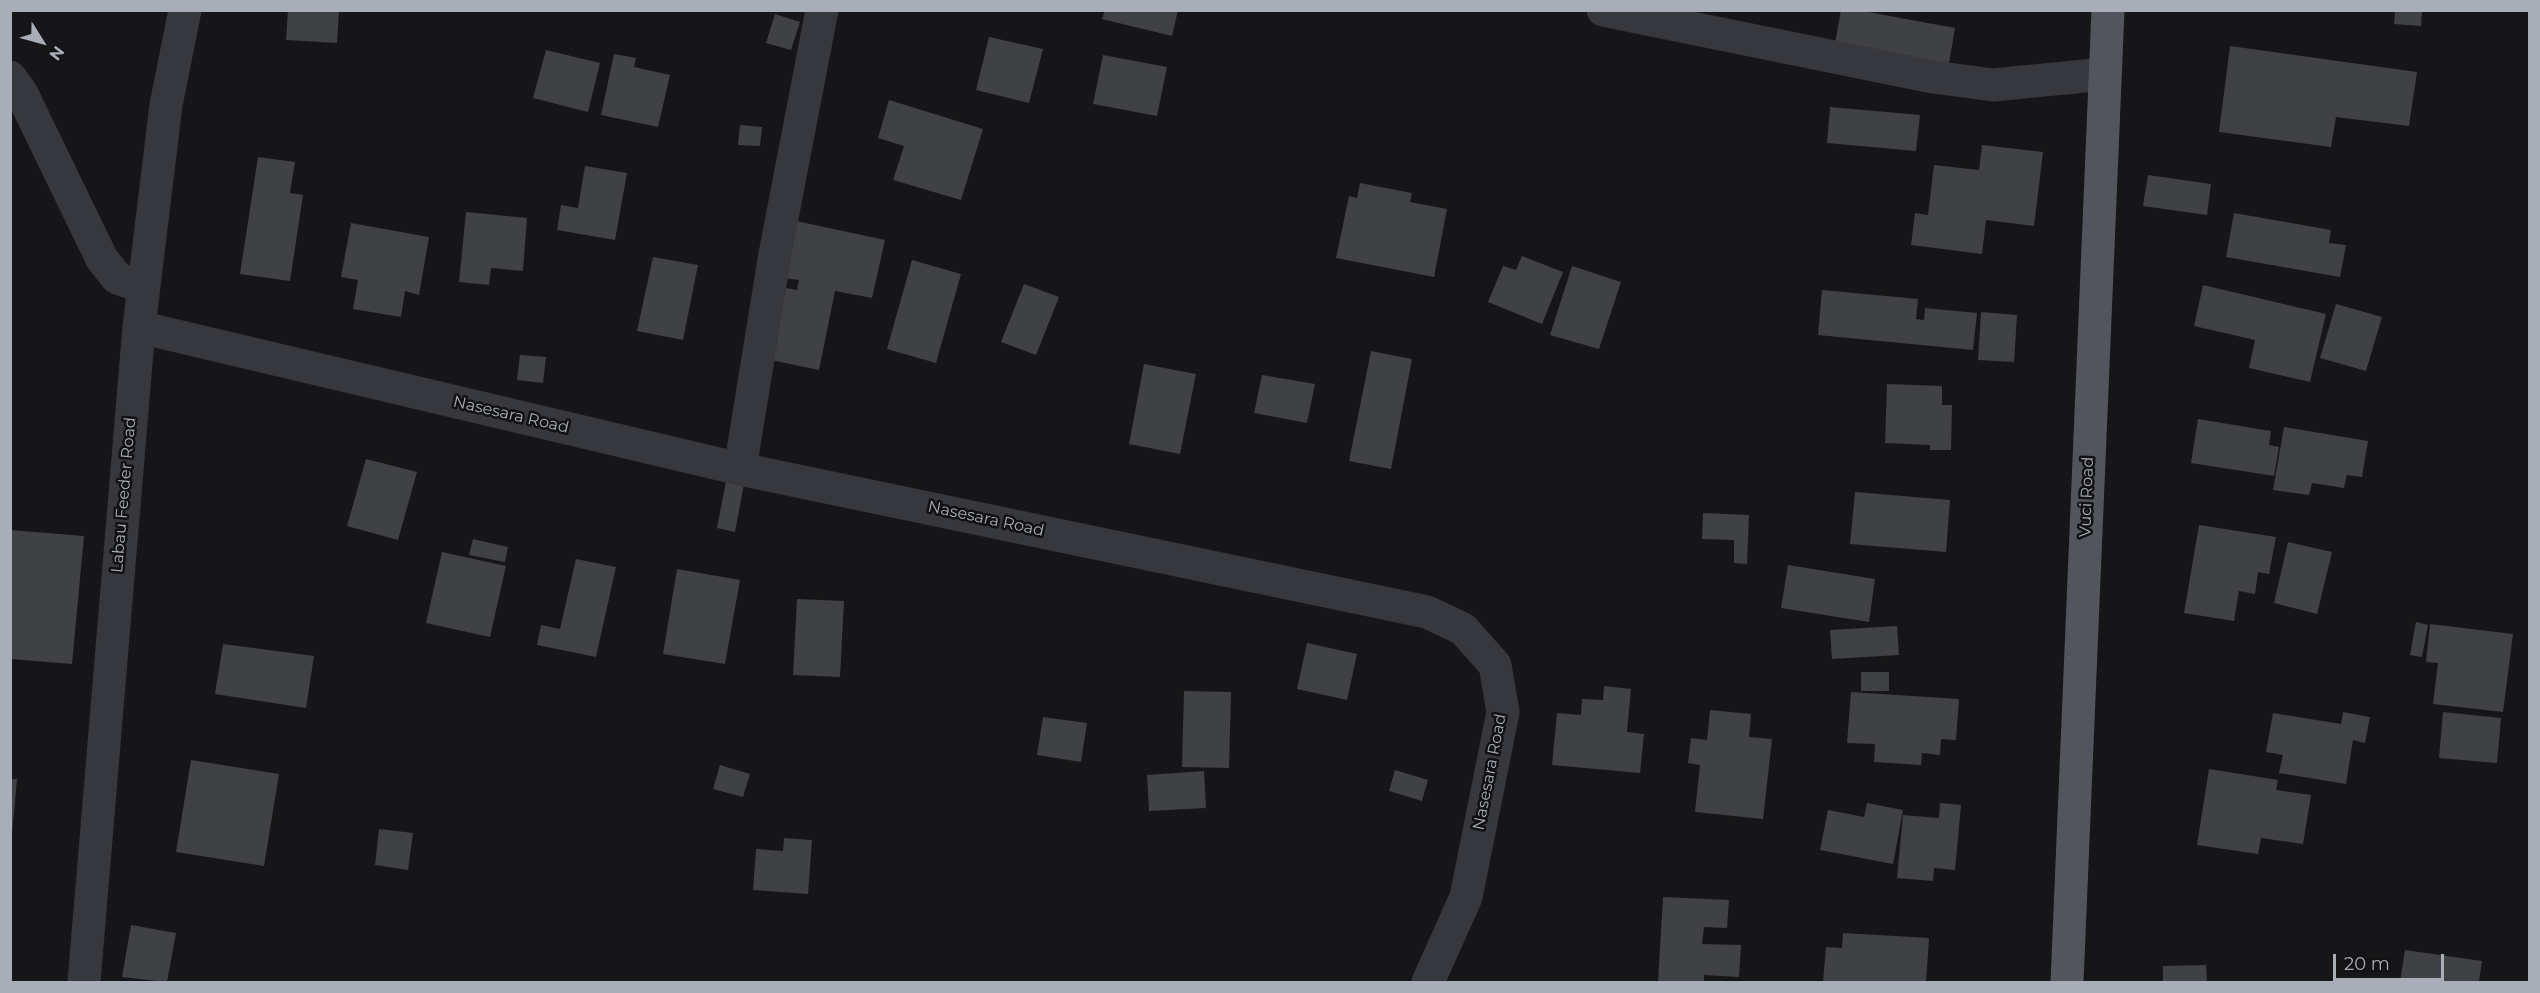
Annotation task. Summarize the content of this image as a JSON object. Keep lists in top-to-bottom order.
{
  "streets": {
    "main road": ["Vuci Road"],
    "street": ["Nasesara Road", "Labau Feeder Road"]
  },
  "crossings": [
    ["Nasesara Road", "Labau Feeder Road"]
  ],
  "scale_bar": "20 m",
  "north": "bottom right"
}
